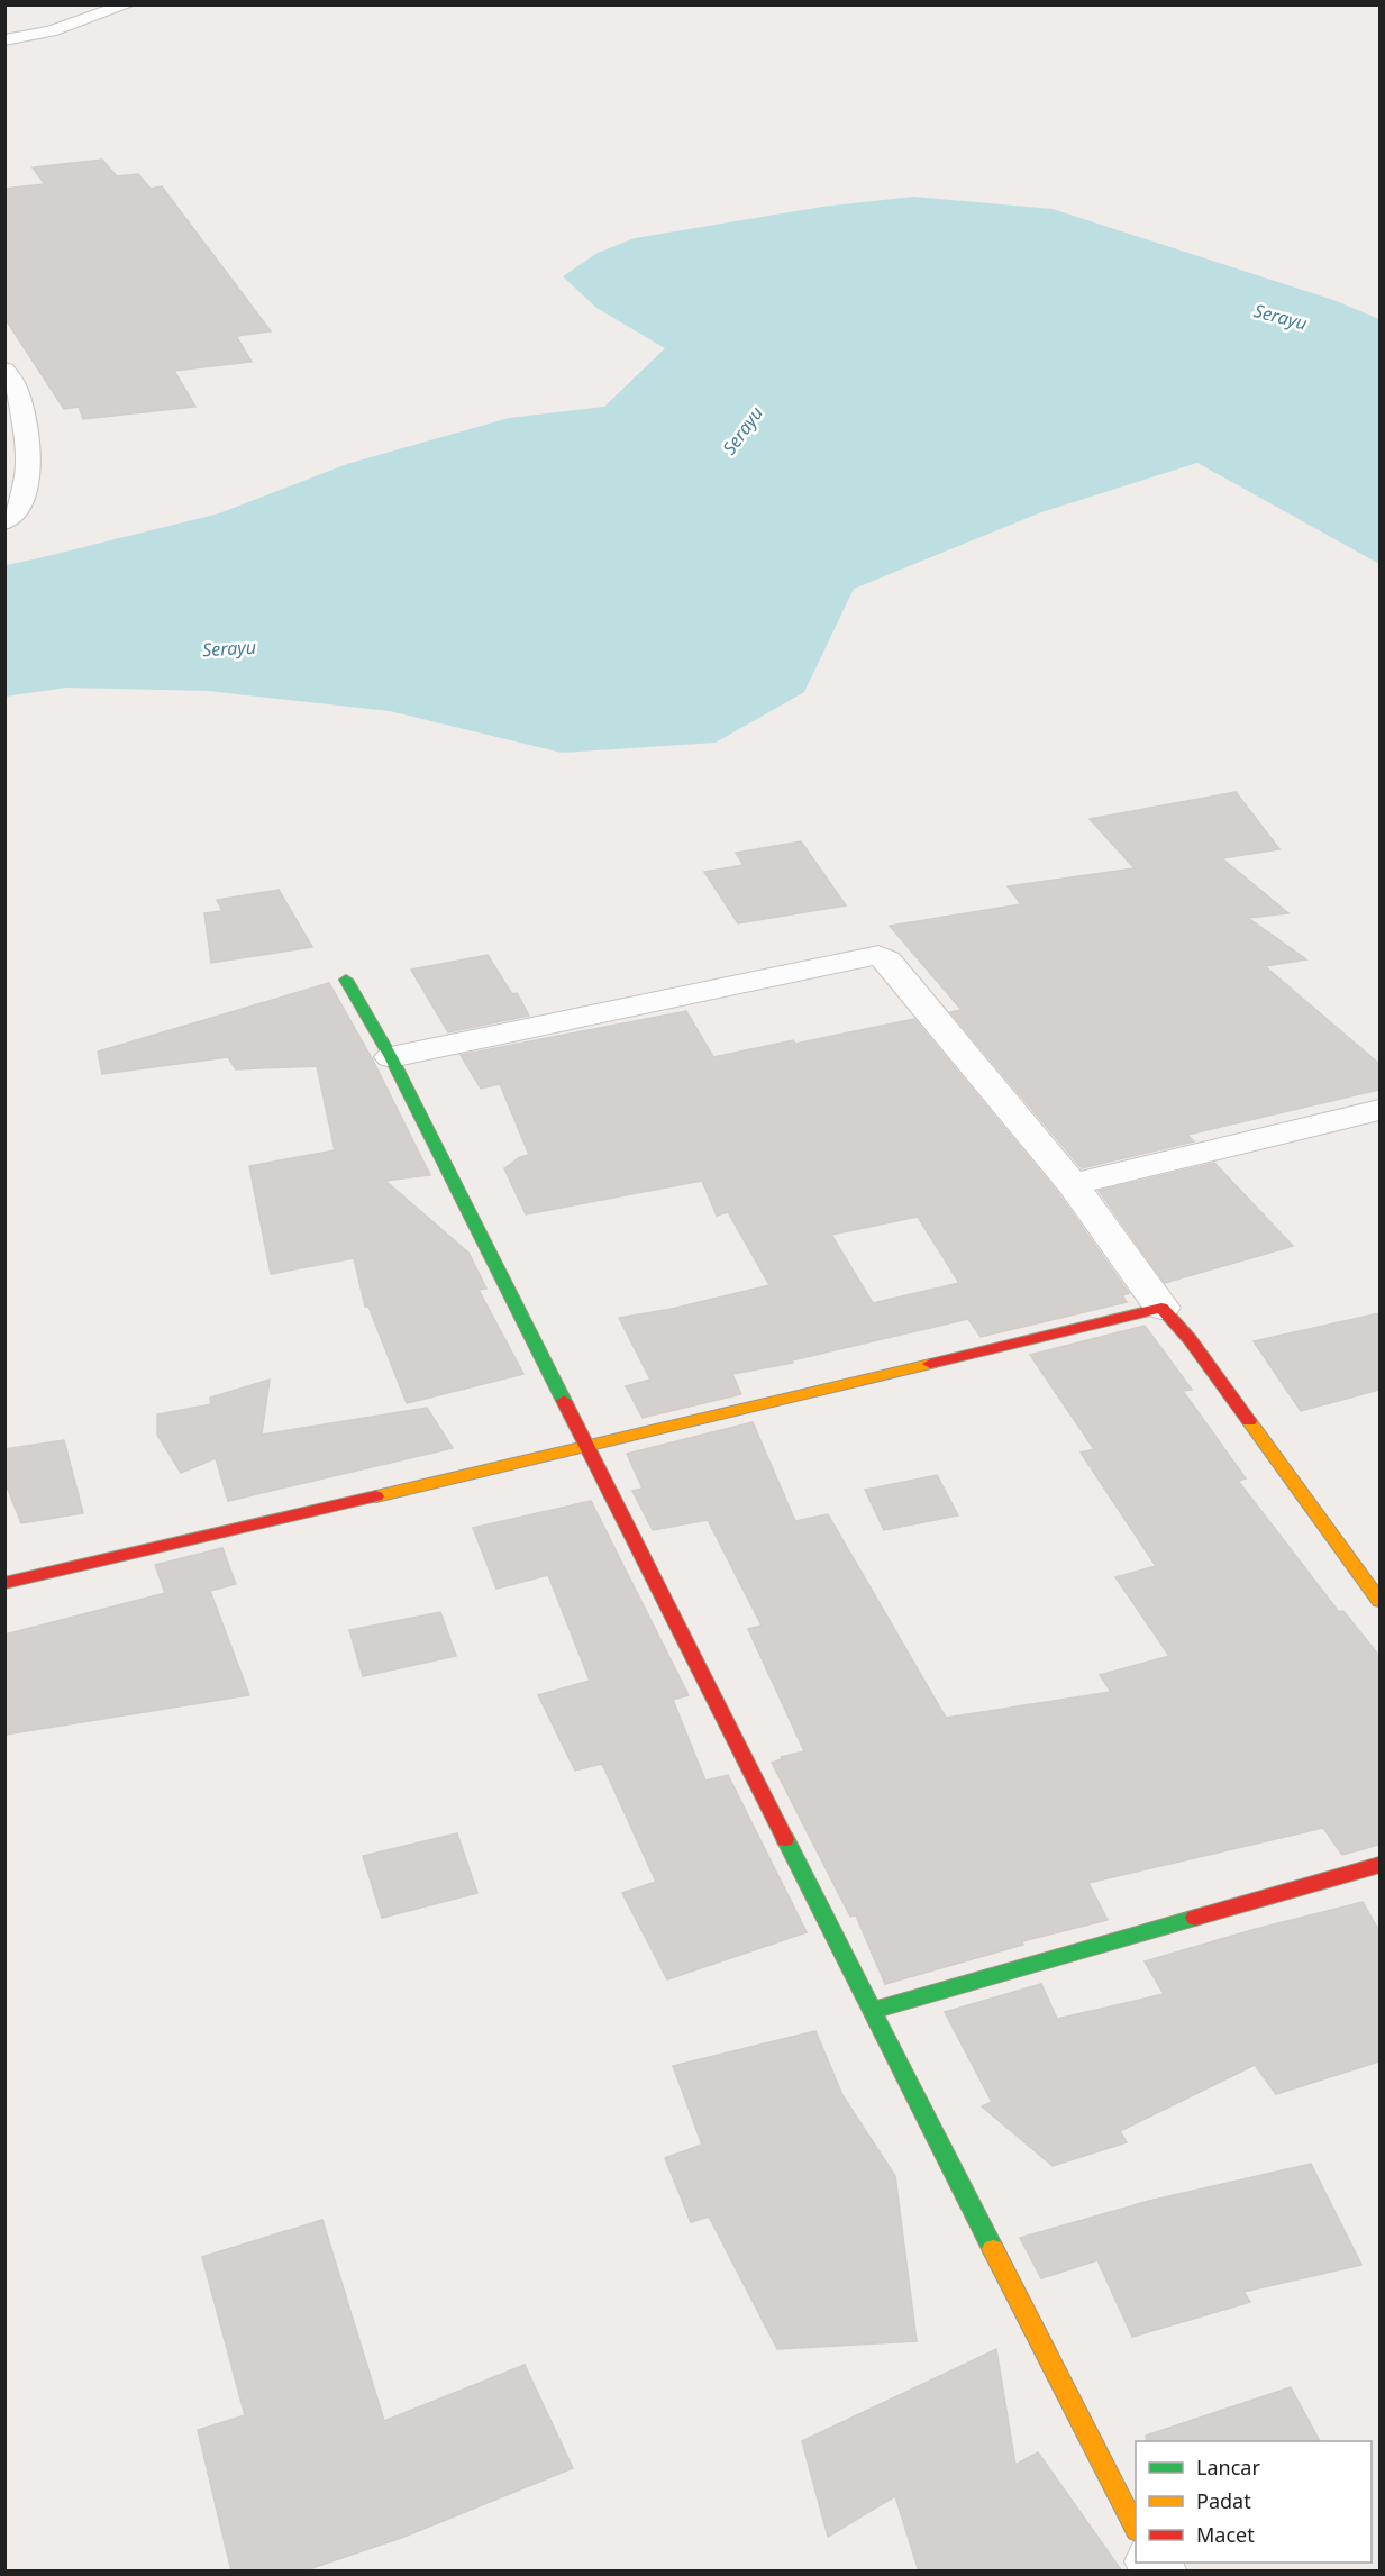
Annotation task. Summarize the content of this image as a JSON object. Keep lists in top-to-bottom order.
{
  "water": ["Serayu"],
  "legend": ["Lancar", "Padat", "Macet"]
}
